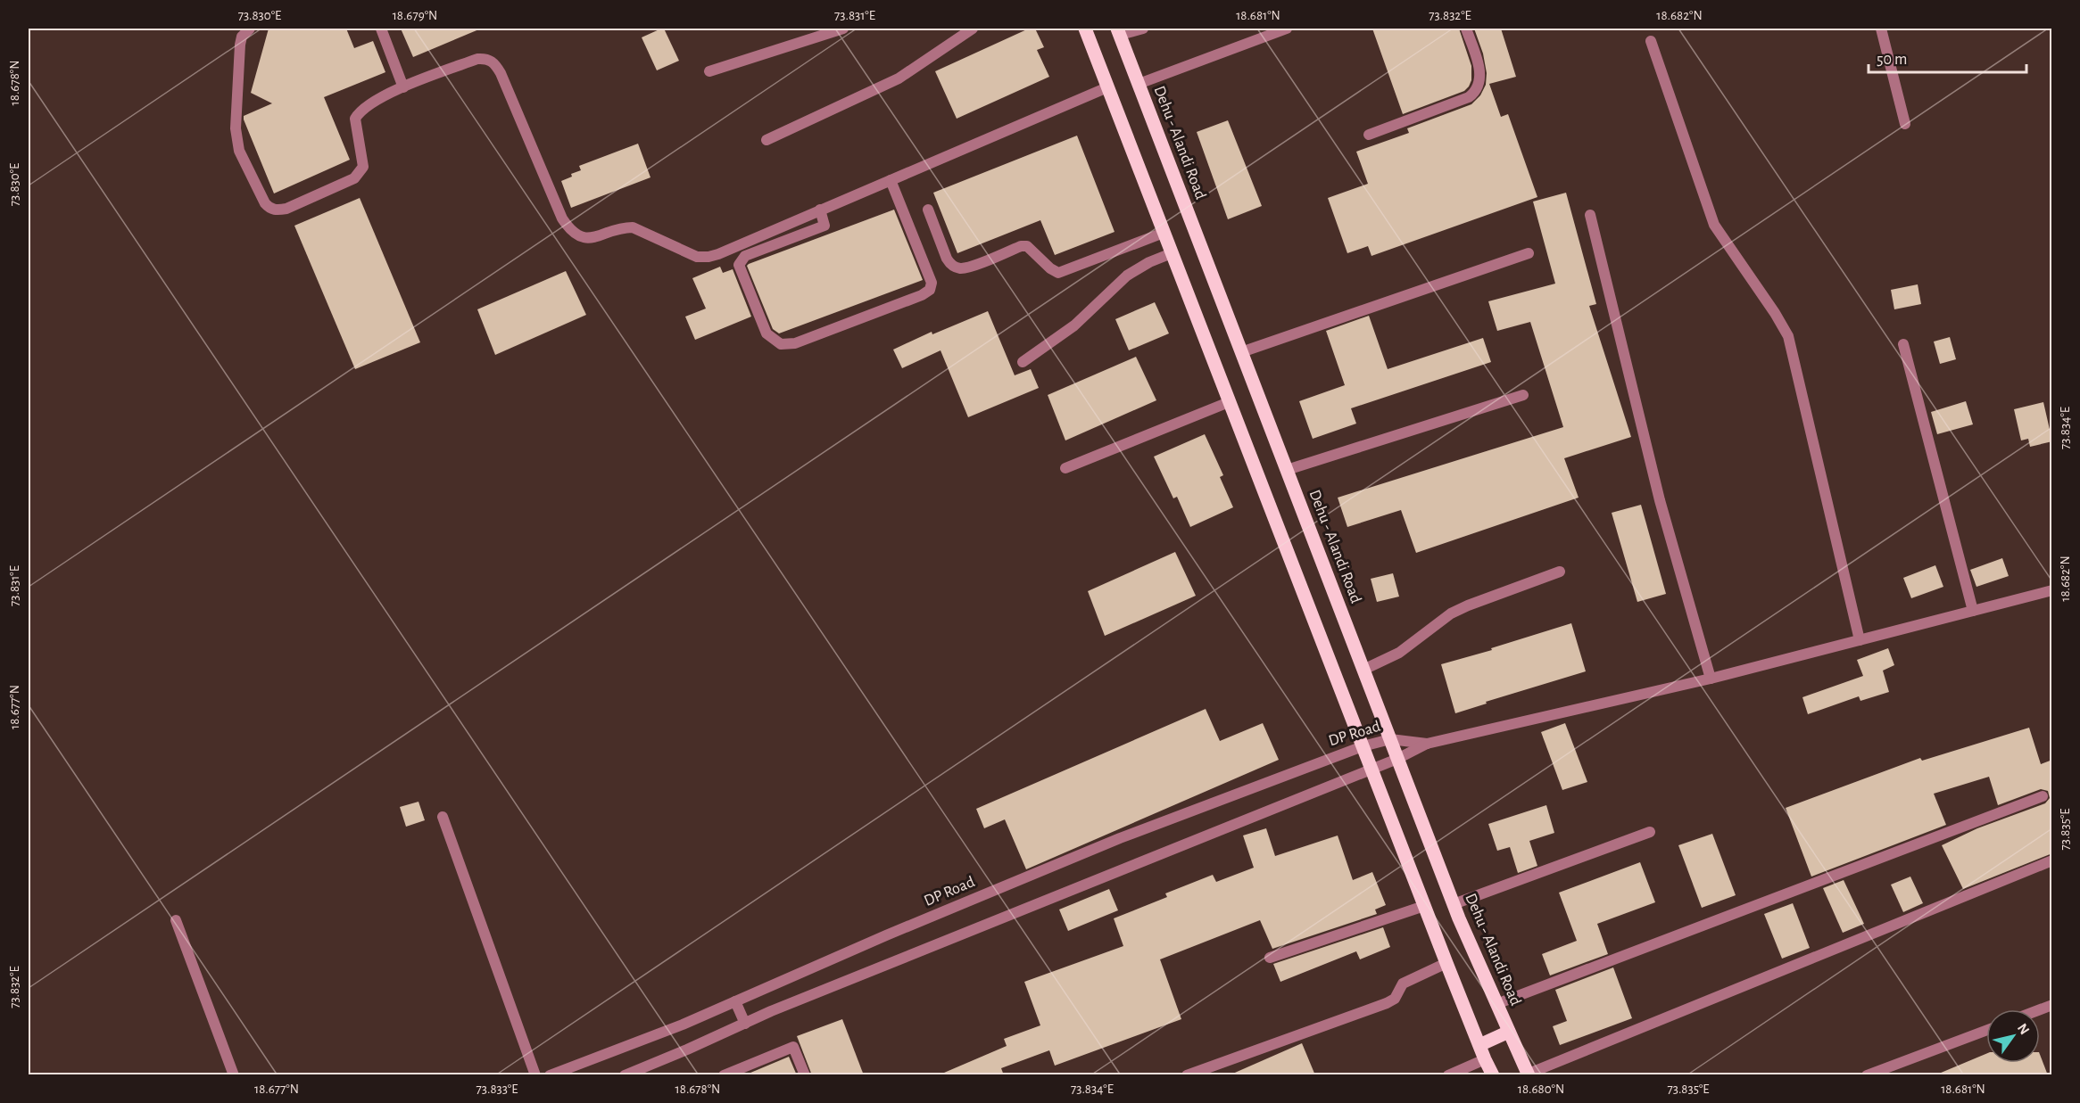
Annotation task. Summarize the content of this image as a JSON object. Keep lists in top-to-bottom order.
{
  "streets": {
    "main road": ["Dehu - Alandi Road"],
    "street": ["DP Road"]
  },
  "crossings": [
    ["Dehu - Alandi Road", "DP Road"]
  ],
  "scale_bar": "50 m",
  "north": "top right",
  "coordinates": [
    "73.830°E",
    "18.679°N",
    "73.831°E",
    "18.681°N",
    "73.832°E",
    "18.682°N",
    "18.678°N",
    "73.834°E",
    "18.677°N",
    "73.835°E",
    "73.833°E",
    "18.680°N"
  ]
}
